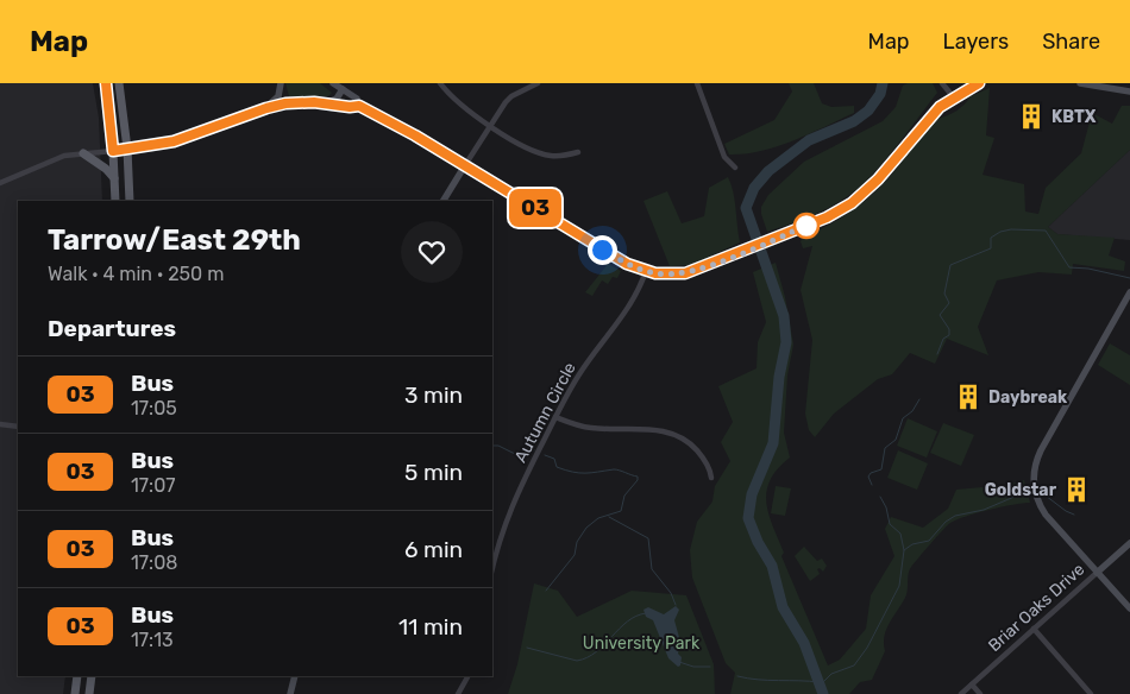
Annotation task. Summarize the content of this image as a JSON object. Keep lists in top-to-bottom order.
{
  "streets": {
    "main road": ["Briar Oaks Drive"],
    "street": ["Autumn Circle"]
  },
  "parks": ["University Park"],
  "places": {
    "building": ["KBTX", "Daybreak", "Goldstar"]
  },
  "lines": ["bus line 03"],
  "page": {
    "header": "Map",
    "nav": ["Map", "Layers", "Share"],
    "on_map": "03",
    "heading": [
      ["Tarrow/East 29th", "Walk · 4 min · 250 m"],
      "Departures"
    ],
    "list": [
      {
        "mark": "03",
        "name": "Bus",
        "note": "17:05",
        "value": "3 min"
      },
      {
        "mark": "03",
        "name": "Bus",
        "note": "17:07",
        "value": "5 min"
      },
      {
        "mark": "03",
        "name": "Bus",
        "note": "17:08",
        "value": "6 min"
      },
      {
        "mark": "03",
        "name": "Bus",
        "note": "17:13",
        "value": "11 min"
      }
    ]
  }
}
